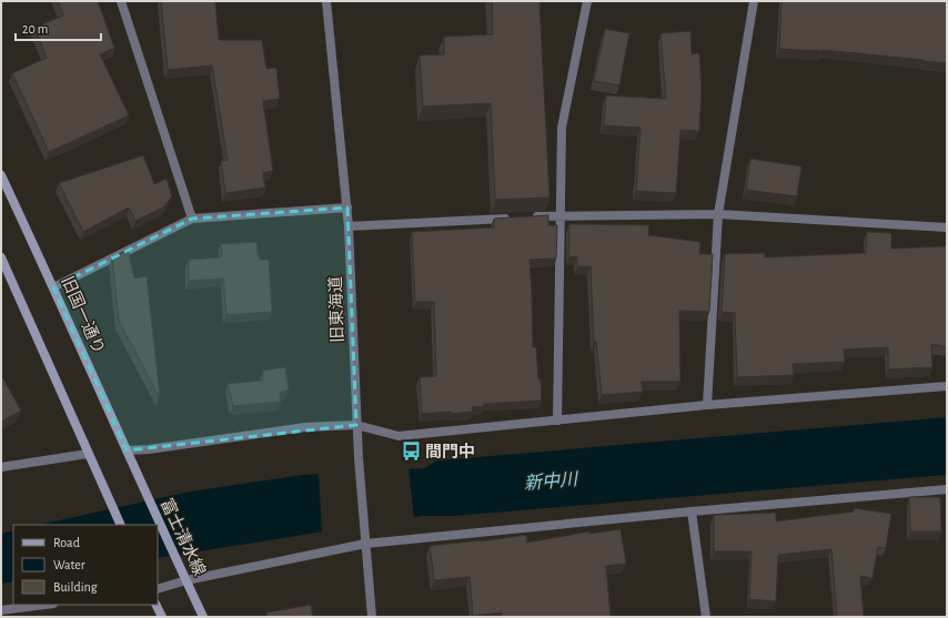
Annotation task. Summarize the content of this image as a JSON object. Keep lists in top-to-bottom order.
{
  "streets": {
    "main road": ["旧国一通り", "富士清水線"],
    "street": ["旧東海道"]
  },
  "crossings": [
    ["旧国一通り", "富士清水線"]
  ],
  "water": ["新中川"],
  "places": {
    "bus stop": ["間門中"]
  },
  "legend": ["Road", "Water", "Building"],
  "scale_bar": "20 m"
}
